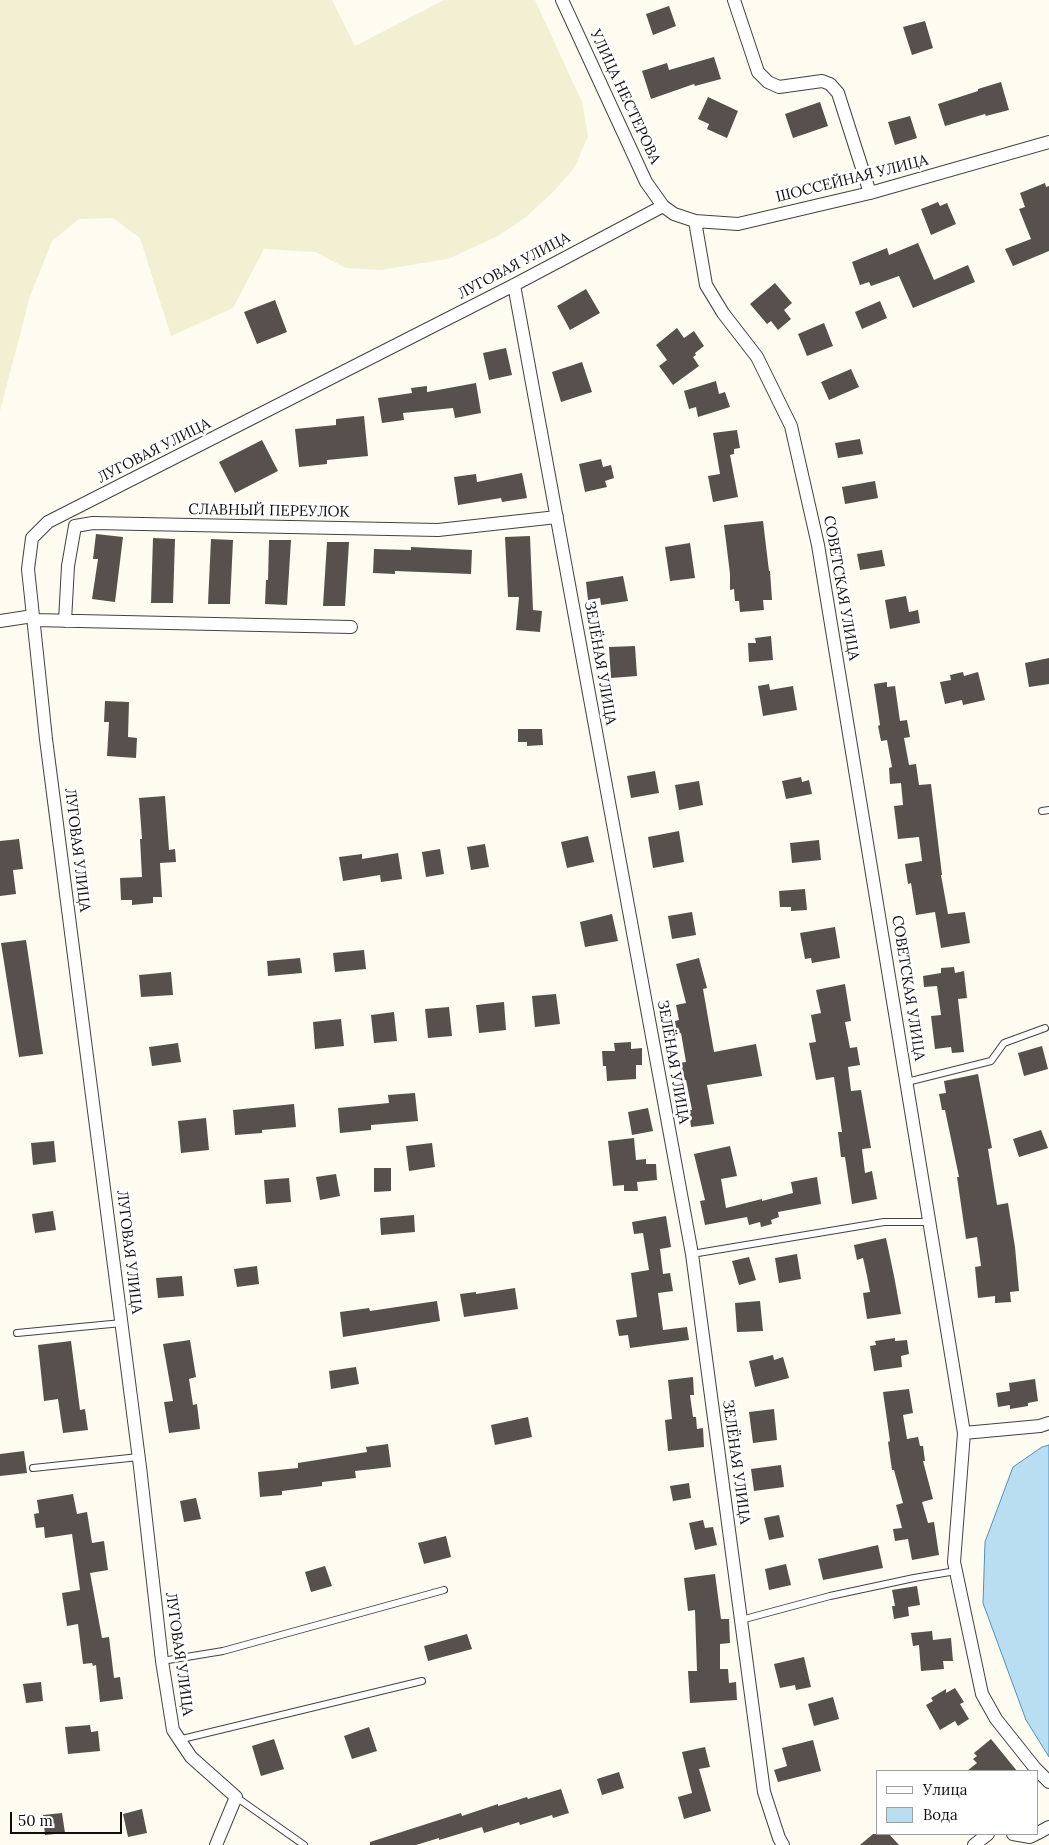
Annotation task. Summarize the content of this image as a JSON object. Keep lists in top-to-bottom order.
{
  "streets": {
    "street": [
      "УЛИЦА НЕСТЕРОВА",
      "ШОССЕЙНАЯ УЛИЦА",
      "ЛУГОВАЯ УЛИЦА",
      "СЛАВНЫЙ ПЕРЕУЛОК",
      "СОВЕТСКАЯ УЛИЦА",
      "ЗЕЛЁНАЯ УЛИЦА"
    ]
  },
  "crossings": [
    ["УЛИЦА НЕСТЕРОВА", "ШОССЕЙНАЯ УЛИЦА"],
    ["УЛИЦА НЕСТЕРОВА", "ЛУГОВАЯ УЛИЦА"],
    ["ШОССЕЙНАЯ УЛИЦА", "ЛУГОВАЯ УЛИЦА"],
    ["ШОССЕЙНАЯ УЛИЦА", "СОВЕТСКАЯ УЛИЦА"],
    ["ЛУГОВАЯ УЛИЦА", "ЗЕЛЁНАЯ УЛИЦА"],
    ["СЛАВНЫЙ ПЕРЕУЛОК", "ЗЕЛЁНАЯ УЛИЦА"]
  ],
  "legend": ["Улица", "Вода"],
  "scale_bar": "50 m"
}
